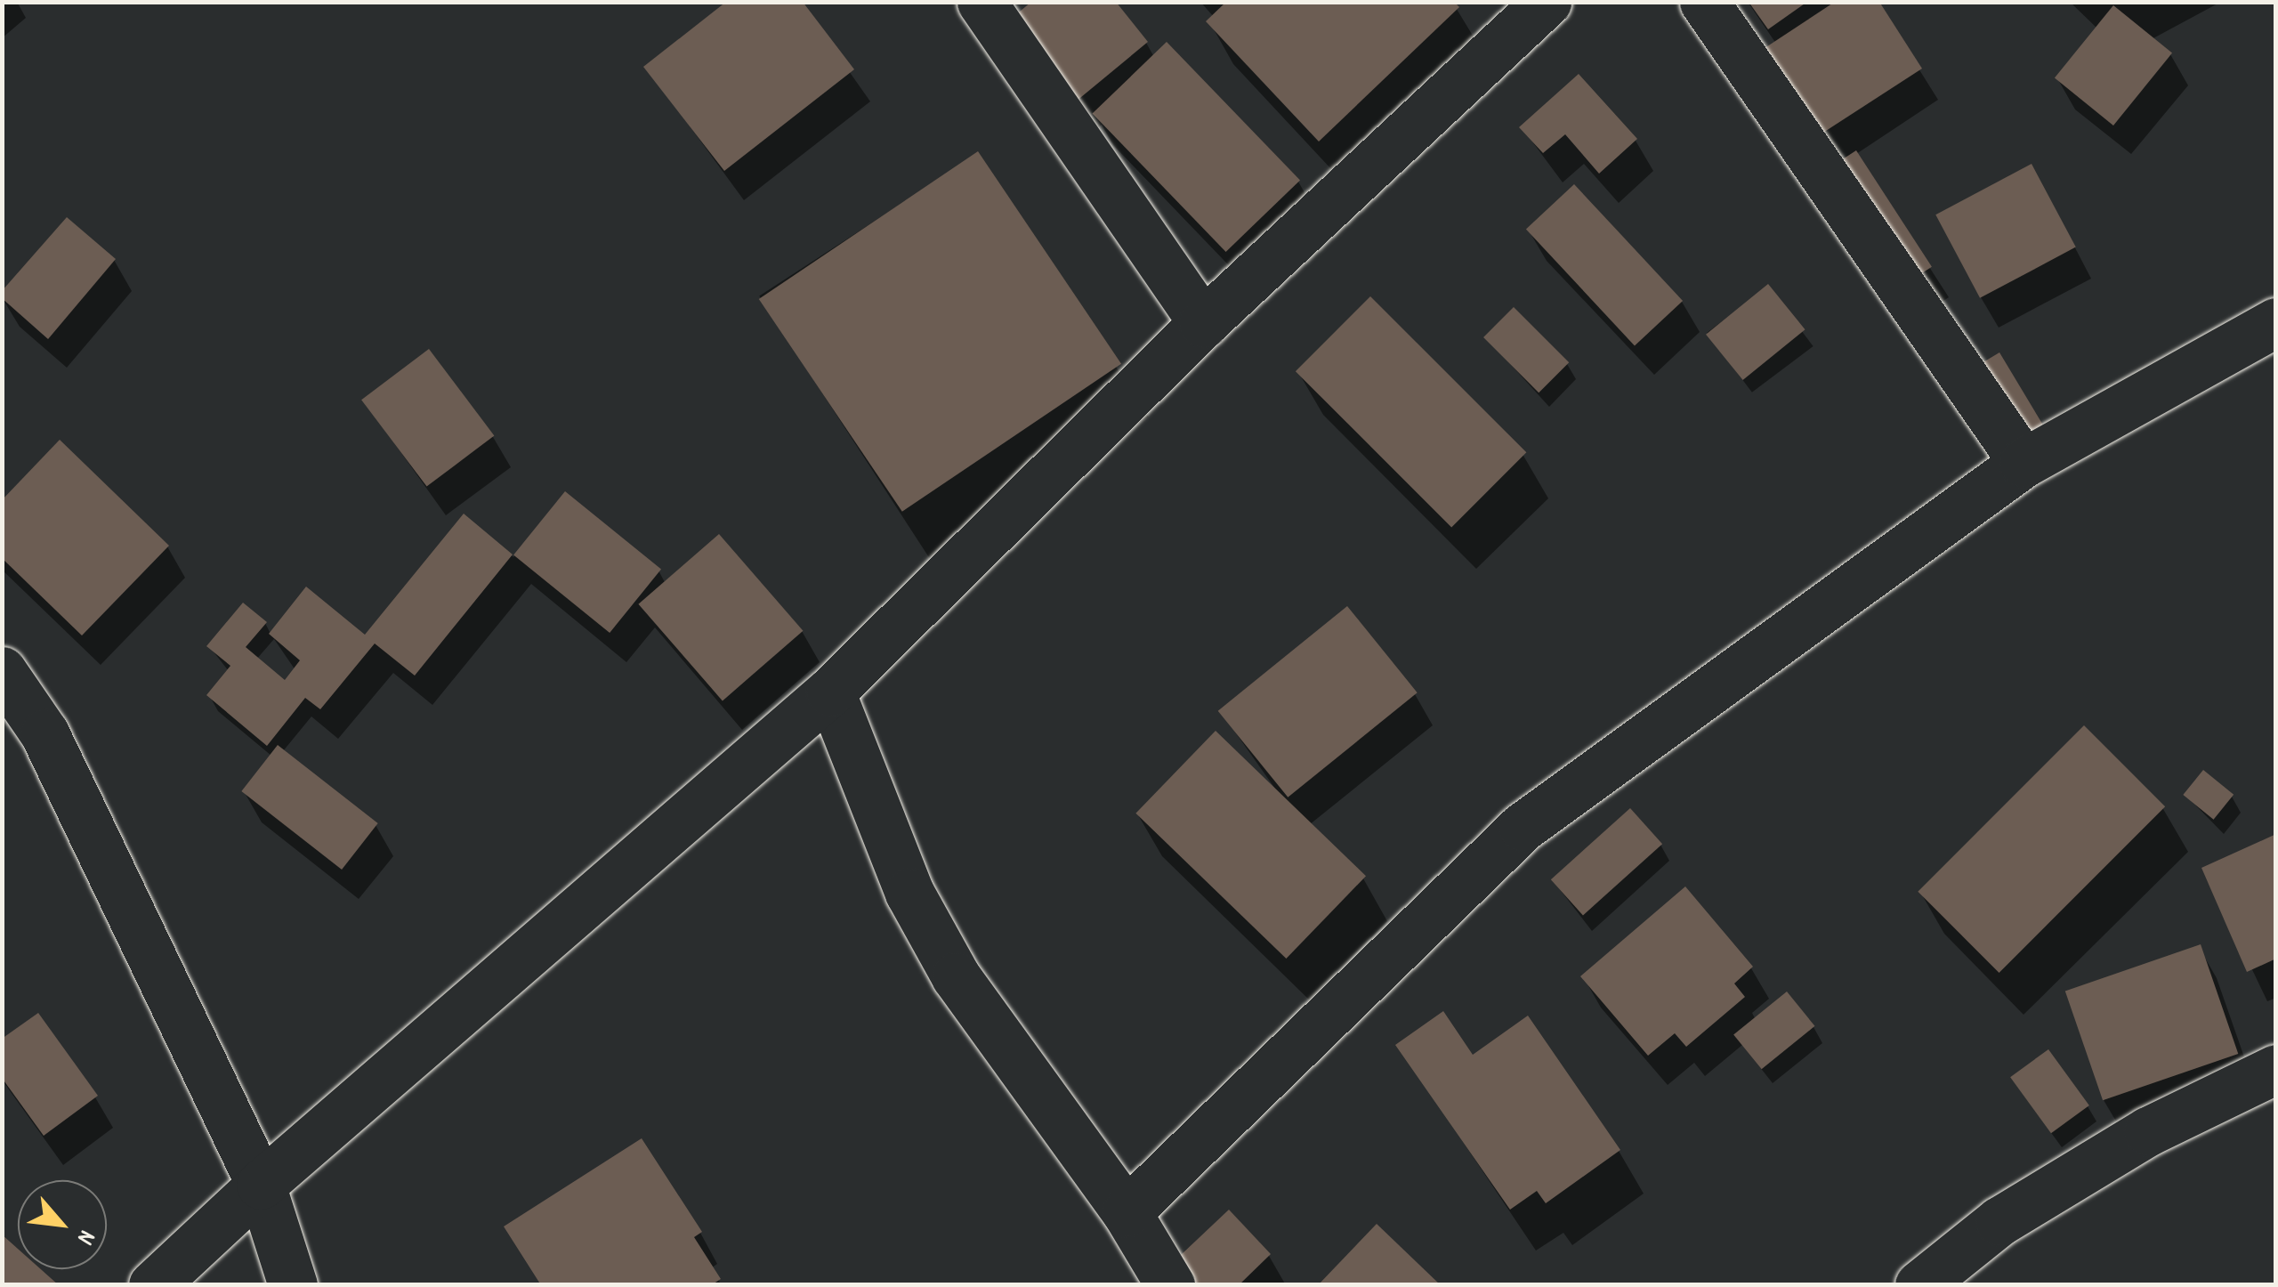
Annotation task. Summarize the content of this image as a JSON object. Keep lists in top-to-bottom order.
{
  "north": "bottom right"
}
